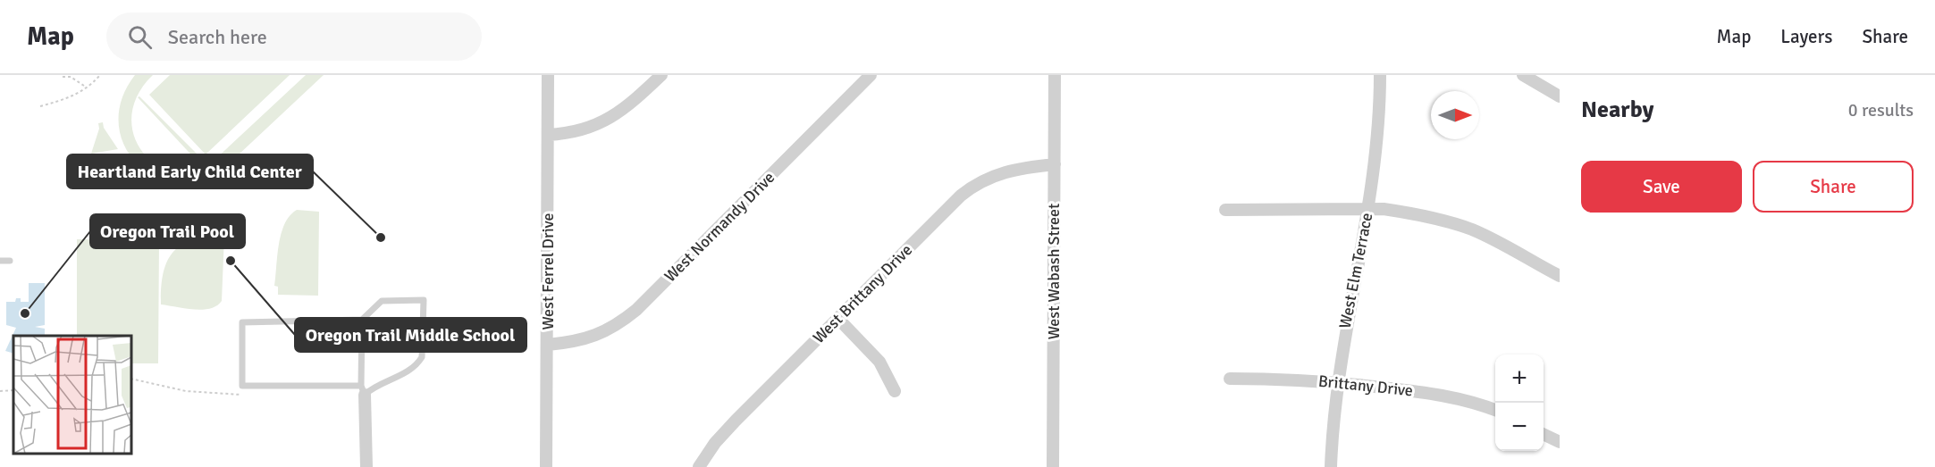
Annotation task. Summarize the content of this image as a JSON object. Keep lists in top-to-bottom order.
{
  "streets": {
    "street": [
      "West Normandy Drive",
      "West Elm Terrace",
      "West Ferrel Drive",
      "West Wabash Street",
      "West Brittany Drive",
      "Brittany Drive"
    ]
  },
  "crossings": [
    ["West Normandy Drive", "West Ferrel Drive"],
    ["West Elm Terrace", "Brittany Drive"],
    ["West Wabash Street", "West Brittany Drive"]
  ],
  "places": ["Heartland Early Child Center", "Oregon Trail Middle School", "Oregon Trail Pool"],
  "north": "right",
  "page": {
    "header": "Map",
    "search": "Search here",
    "nav": ["Map", "Layers", "Share"],
    "heading": ["Nearby", "0 results"],
    "buttons": ["Save", "Share"],
    "map_buttons": ["+", "−"]
  }
}
